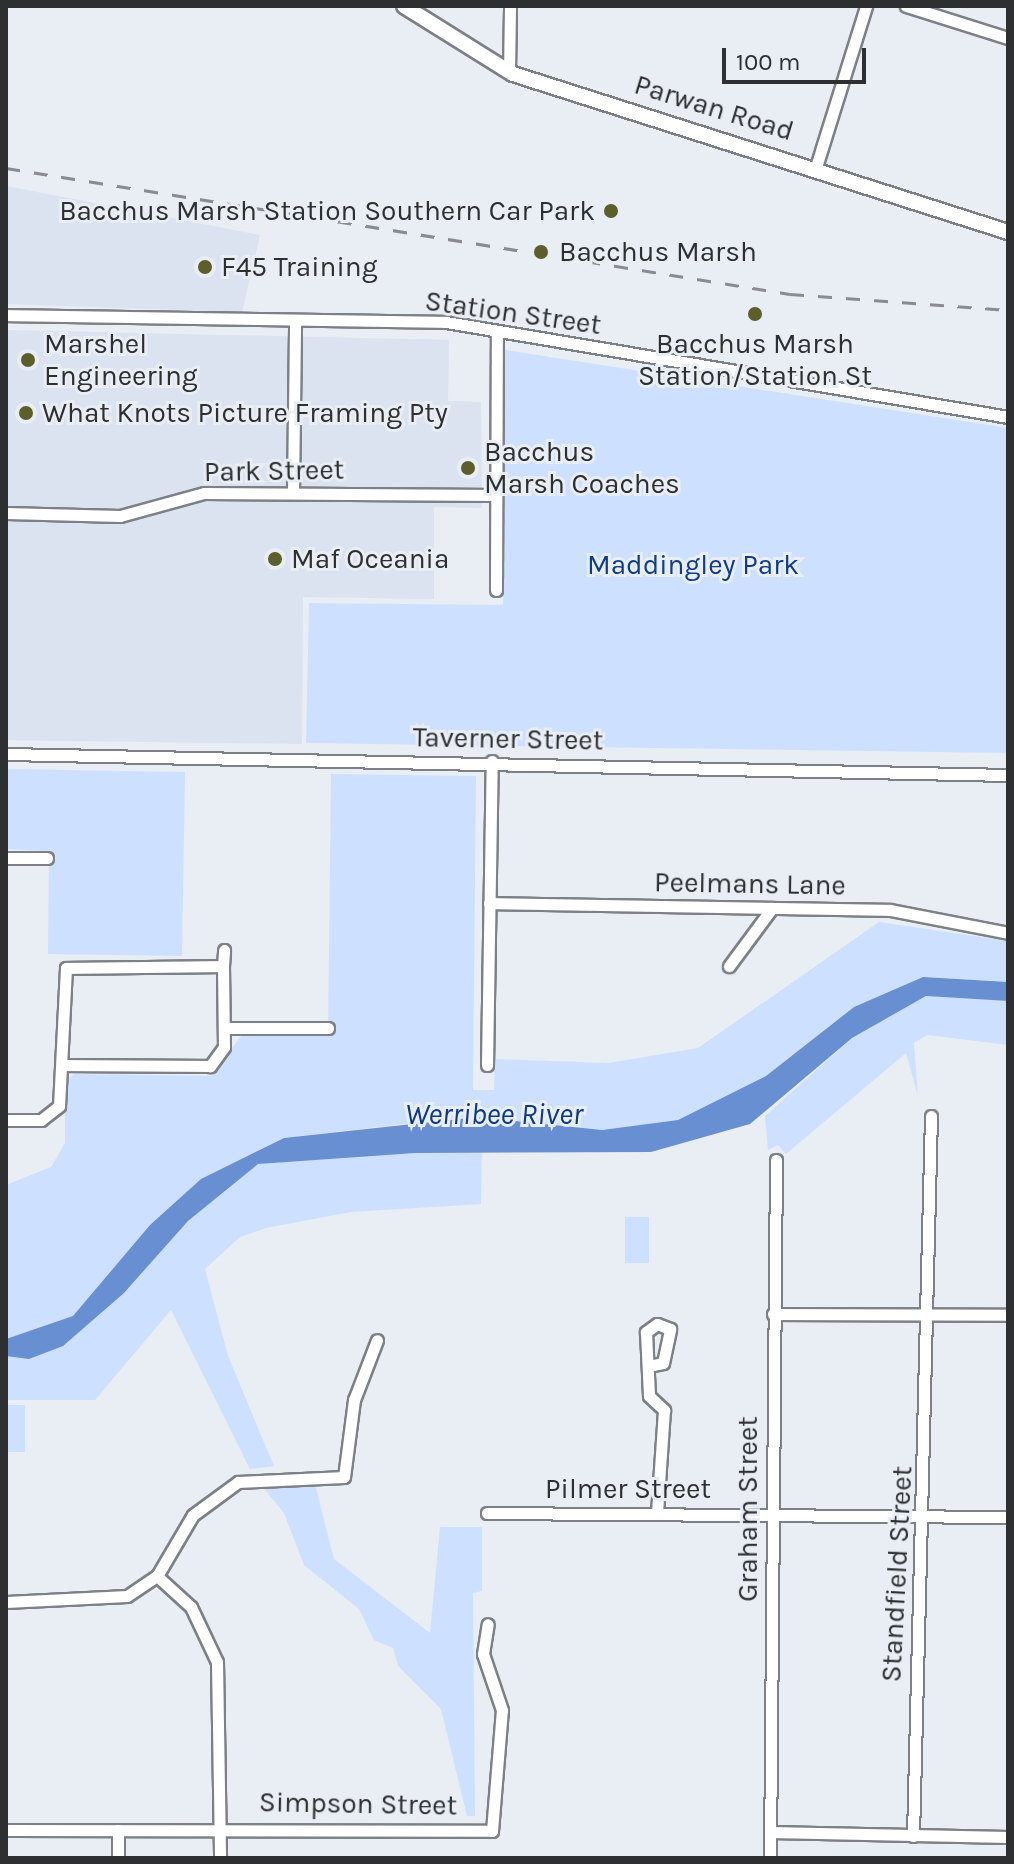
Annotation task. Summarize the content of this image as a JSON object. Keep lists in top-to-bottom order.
{
  "streets": {
    "main road": ["Parwan Road"],
    "street": [
      "Station Street",
      "Park Street",
      "Taverner Street",
      "Peelmans Lane",
      "Pilmer Street",
      "Graham Street",
      "Standfield Street",
      "Simpson Street"
    ]
  },
  "crossings": [
    ["Pilmer Street", "Graham Street"],
    ["Pilmer Street", "Standfield Street"]
  ],
  "water": ["Werribee River"],
  "parks": ["Maddingley Park"],
  "places": [
    "Bacchus Marsh Station Southern Car Park",
    "Bacchus Marsh",
    "F45 Training",
    "Bacchus Marsh Station/Station St",
    "Marshel Engineering",
    "What Knots Picture Framing Pty",
    "Bacchus Marsh Coaches",
    "Maf Oceania"
  ],
  "scale_bar": "100 m"
}
